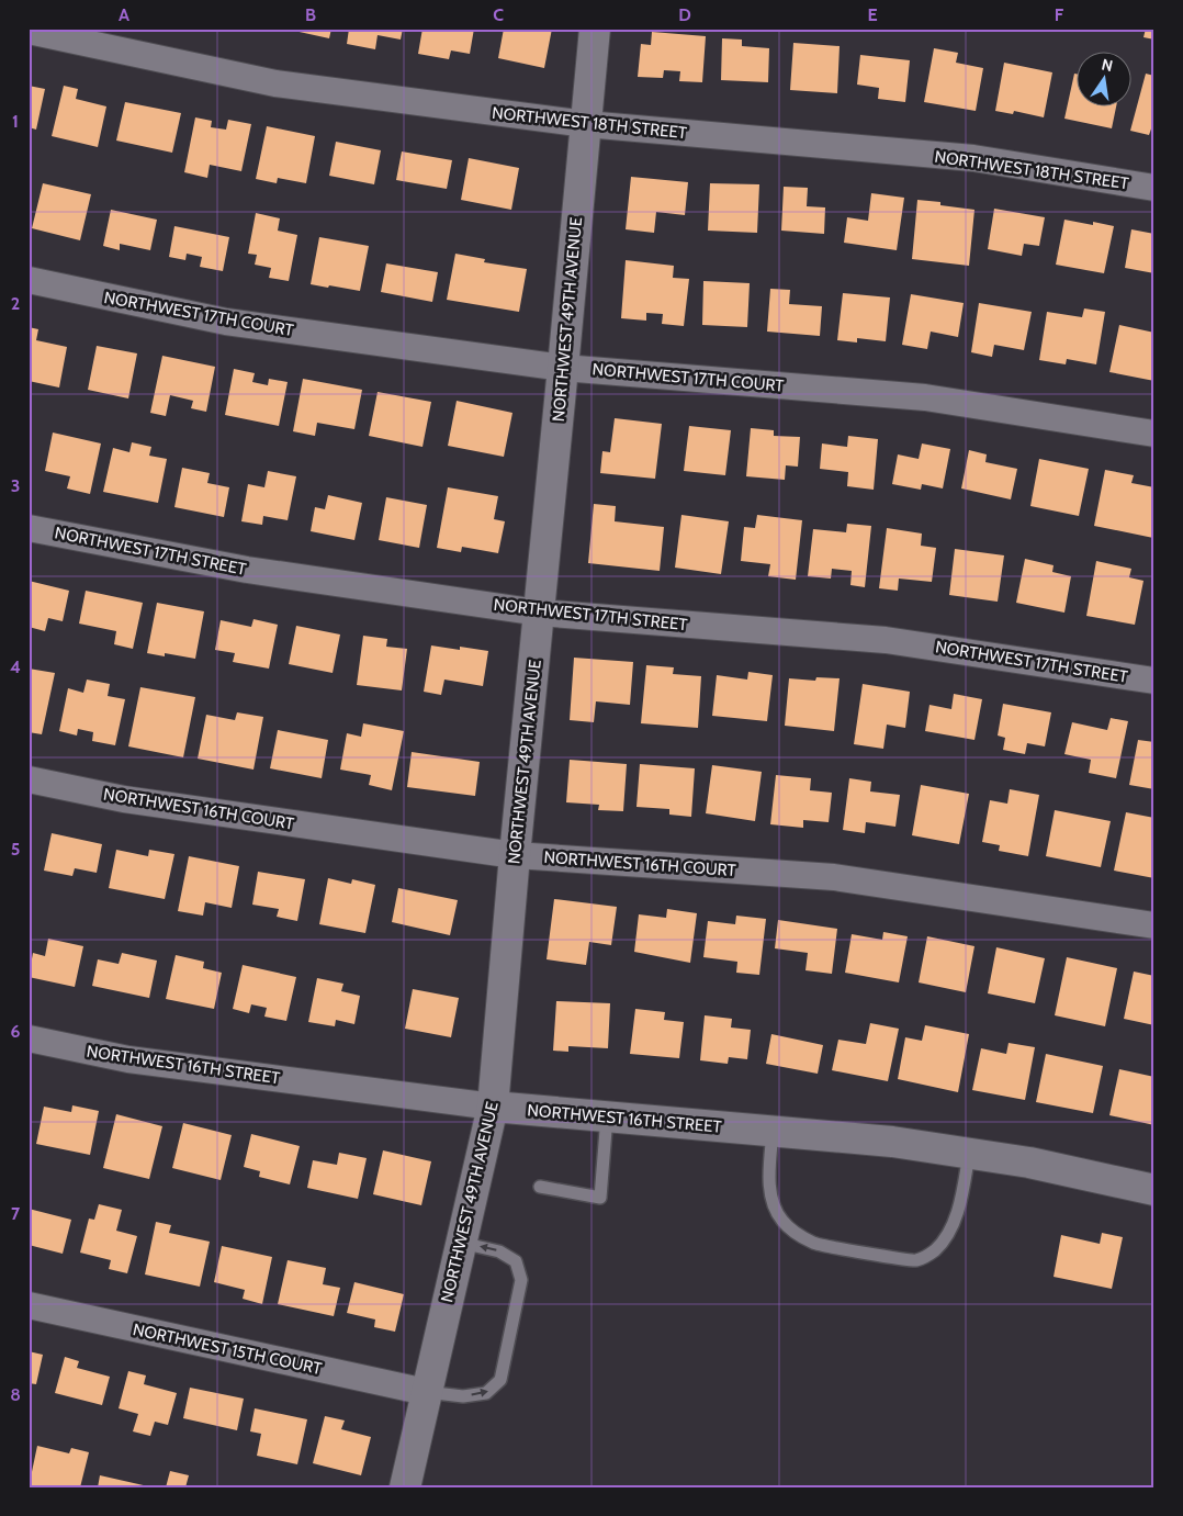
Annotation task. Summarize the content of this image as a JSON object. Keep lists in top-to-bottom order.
{
  "streets": {
    "street": [
      "NORTHWEST 18TH STREET",
      "NORTHWEST 17TH COURT",
      "NORTHWEST 49TH AVENUE",
      "NORTHWEST 17TH STREET",
      "NORTHWEST 16TH COURT",
      "NORTHWEST 16TH STREET",
      "NORTHWEST 15TH COURT"
    ]
  },
  "crossings": [
    ["NORTHWEST 18TH STREET", "NORTHWEST 49TH AVENUE"],
    ["NORTHWEST 17TH COURT", "NORTHWEST 49TH AVENUE"],
    ["NORTHWEST 49TH AVENUE", "NORTHWEST 17TH STREET"],
    ["NORTHWEST 49TH AVENUE", "NORTHWEST 16TH COURT"],
    ["NORTHWEST 49TH AVENUE", "NORTHWEST 16TH STREET"],
    ["NORTHWEST 49TH AVENUE", "NORTHWEST 15TH COURT"]
  ],
  "north": "top",
  "grid": {
    "columns": [
      "A",
      "B",
      "C",
      "D",
      "E",
      "F"
    ],
    "rows": [
      "1",
      "2",
      "3",
      "4",
      "5",
      "6",
      "7",
      "8"
    ]
  }
}
